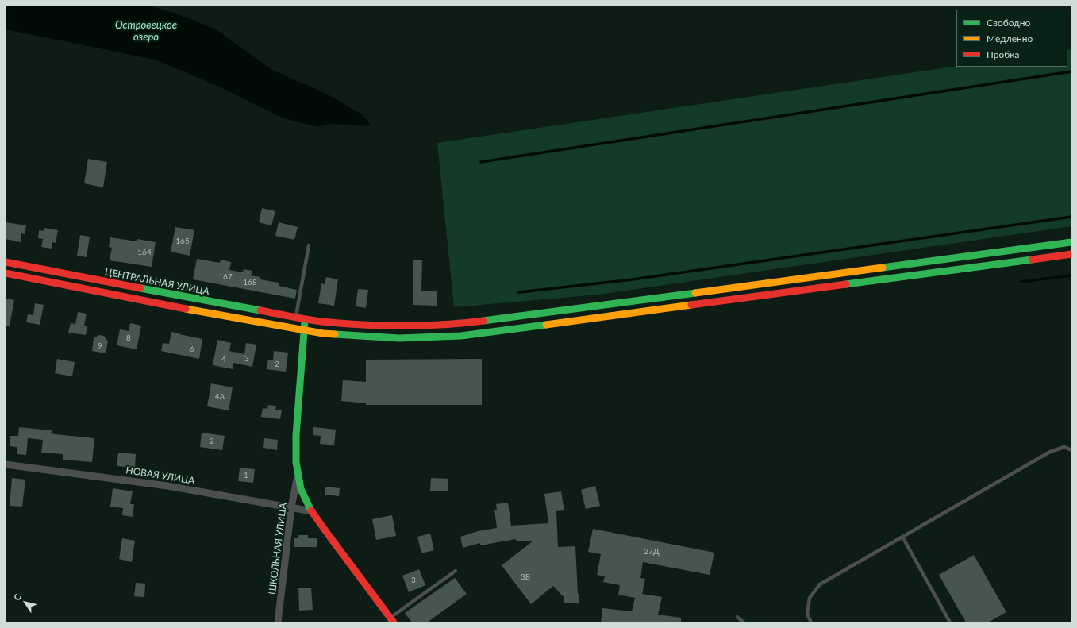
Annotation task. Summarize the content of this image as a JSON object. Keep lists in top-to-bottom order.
{
  "streets": {
    "main road": ["ЦЕНТРАЛЬНАЯ УЛИЦА"],
    "street": ["НОВАЯ УЛИЦА", "ШКОЛЬНАЯ УЛИЦА"]
  },
  "crossings": [
    ["НОВАЯ УЛИЦА", "ШКОЛЬНАЯ УЛИЦА"]
  ],
  "water": ["Островецкое озеро"],
  "house_numbers": [
    "165",
    "164",
    "167",
    "168",
    "8",
    "9",
    "6",
    "3",
    "4",
    "2",
    "4А",
    "2",
    "1",
    "27Д",
    "3Б",
    "3"
  ],
  "legend": ["Свободно", "Медленно", "Пробка"],
  "north": "top left"
}
